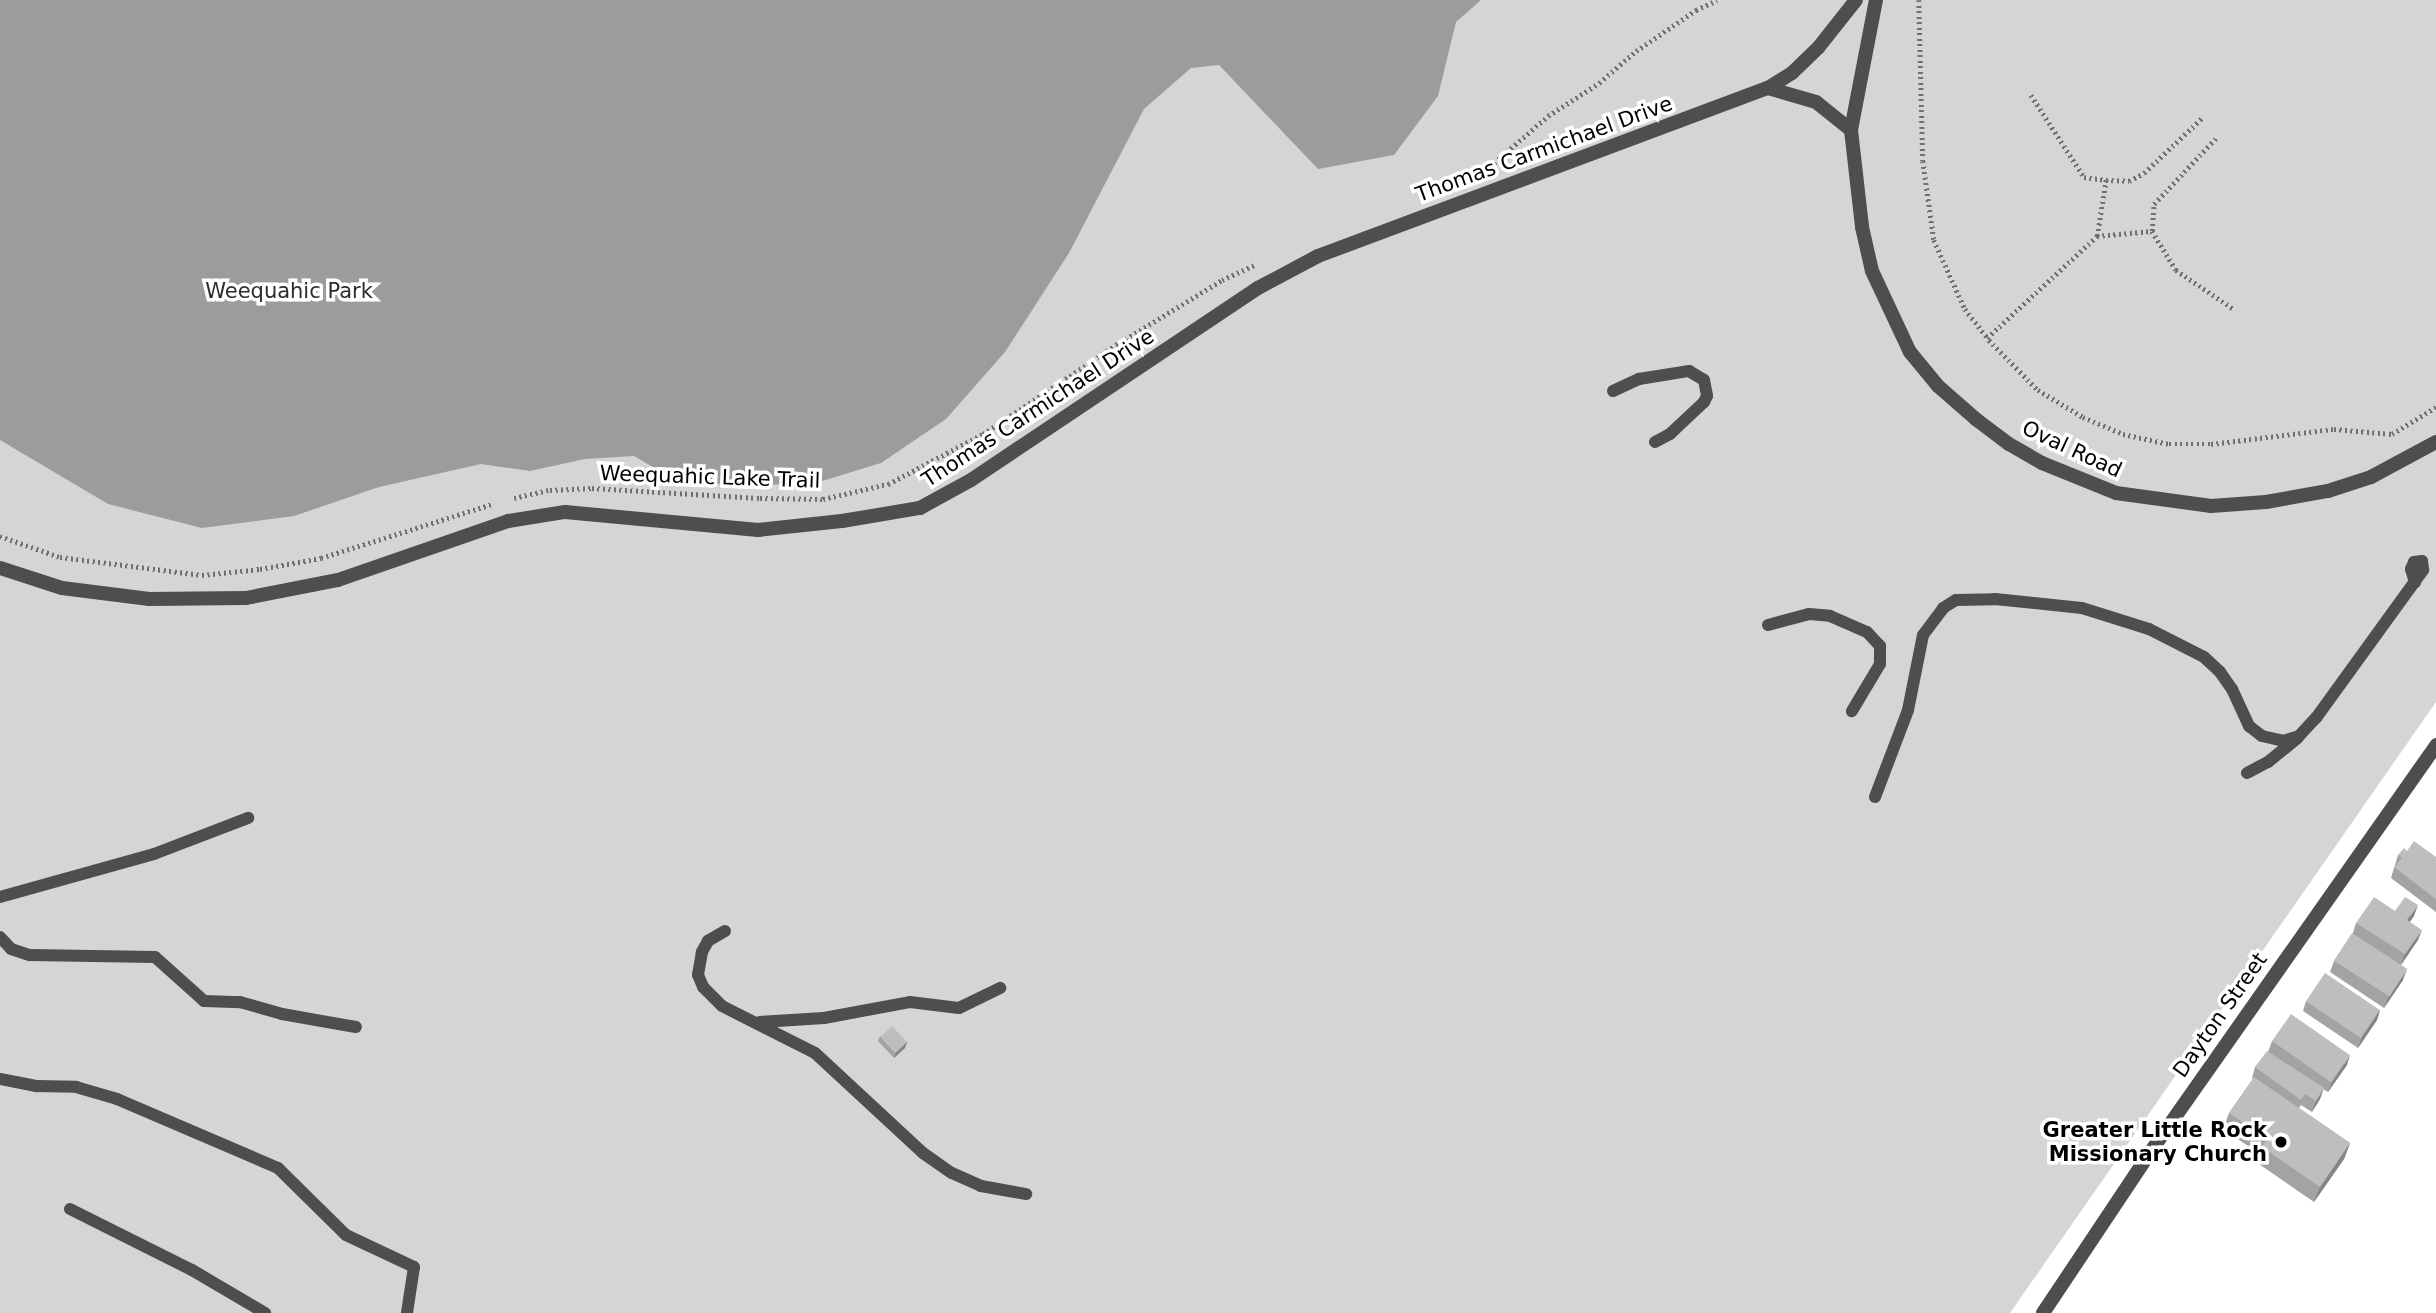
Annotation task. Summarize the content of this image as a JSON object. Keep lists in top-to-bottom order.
{
  "streets": {
    "street": ["Thomas Carmichael Drive", "Oval Road", "Dayton Street"],
    "path": ["Weequahic Lake Trail"]
  },
  "parks": ["Weequahic Park"],
  "places": ["Greater Little Rock Missionary Church"]
}
